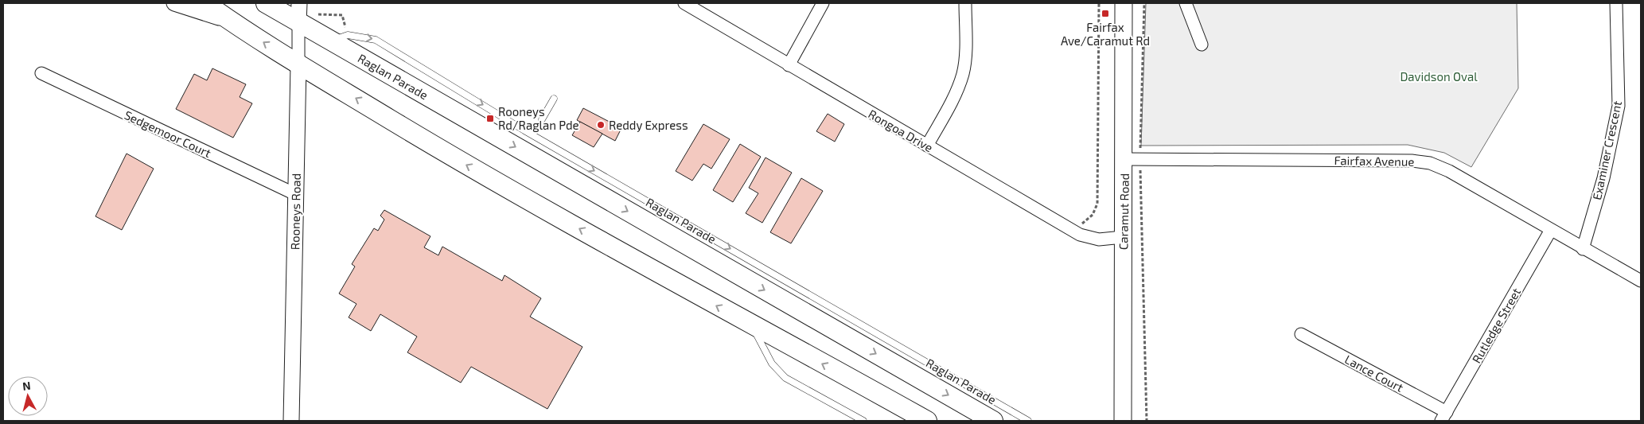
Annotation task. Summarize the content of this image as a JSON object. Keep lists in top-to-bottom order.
{
  "streets": {
    "highway": ["Raglan Parade"],
    "main road": ["Caramut Road"],
    "street": [
      "Rongoa Drive",
      "Sedgemoor Court",
      "Examiner Crescent",
      "Fairfax Avenue",
      "Rooneys Road",
      "Rutledge Street",
      "Lance Court"
    ]
  },
  "crossings": [
    ["Raglan Parade", "Rooneys Road"],
    ["Rongoa Drive", "Caramut Road"],
    ["Sedgemoor Court", "Rooneys Road"],
    ["Examiner Crescent", "Fairfax Avenue"],
    ["Fairfax Avenue", "Caramut Road"],
    ["Fairfax Avenue", "Rutledge Street"],
    ["Rutledge Street", "Lance Court"]
  ],
  "parks": ["Davidson Oval"],
  "places": {
    "transit": ["Fairfax Ave/Caramut Rd", "Rooneys Rd/Raglan Pde"],
    "other": ["Reddy Express"]
  },
  "north": "top"
}
